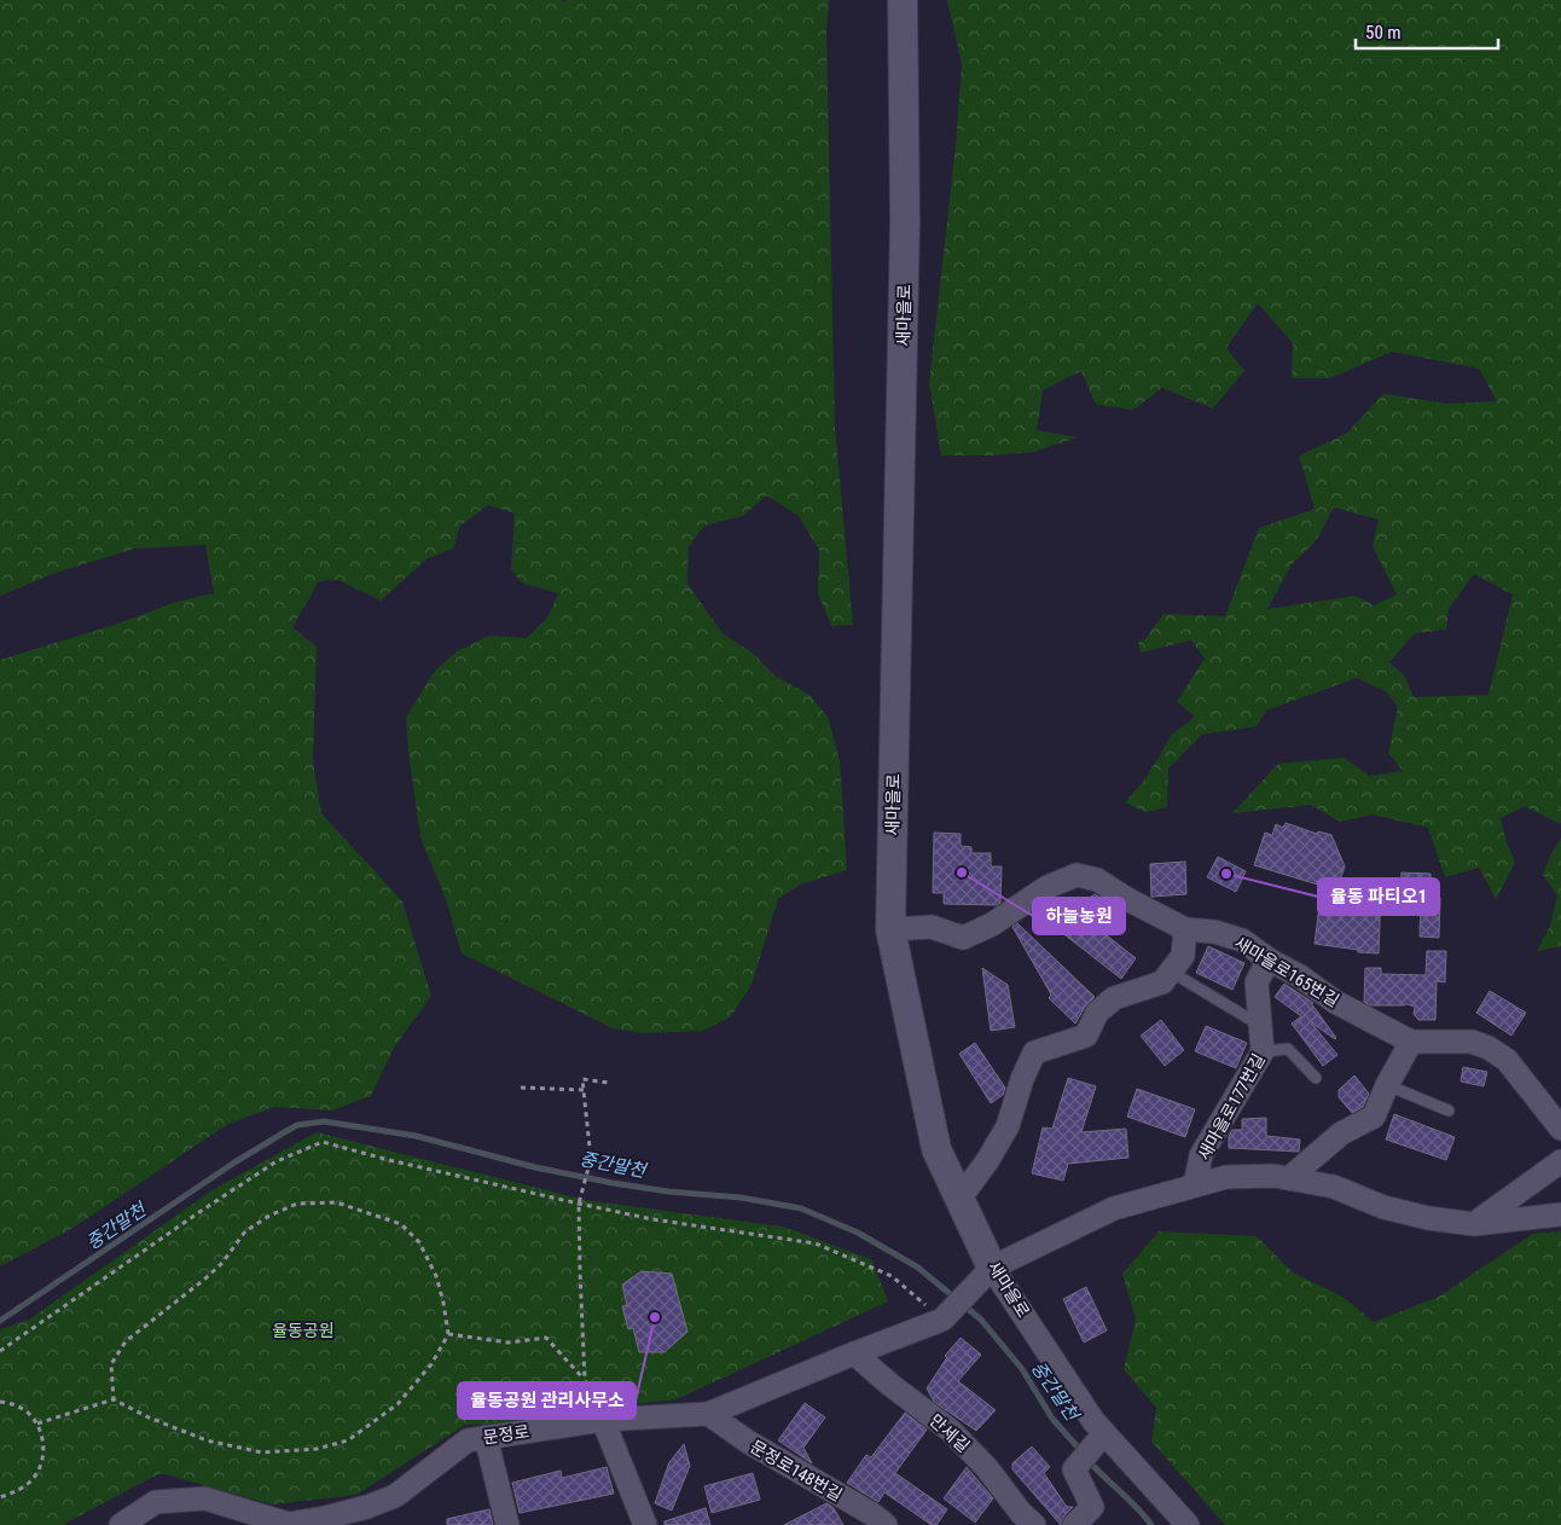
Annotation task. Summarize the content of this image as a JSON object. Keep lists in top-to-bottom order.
{
  "streets": {
    "street": [
      "새마을로",
      "새마을로165번길",
      "새마을로177번길",
      "만세길",
      "문정로",
      "문정로148번길"
    ]
  },
  "crossings": [
    ["새마을로", "새마을로165번길"],
    ["새마을로", "새마을로177번길"],
    ["새마을로", "문정로"],
    ["새마을로165번길", "새마을로177번길"],
    ["새마을로177번길", "문정로"],
    ["만세길", "문정로"],
    ["문정로", "문정로148번길"]
  ],
  "water": ["중간말천"],
  "parks": ["율동공원"],
  "places": ["하늘농원", "율동 파티오1", "율동공원 관리사무소"],
  "scale_bar": "50 m"
}
